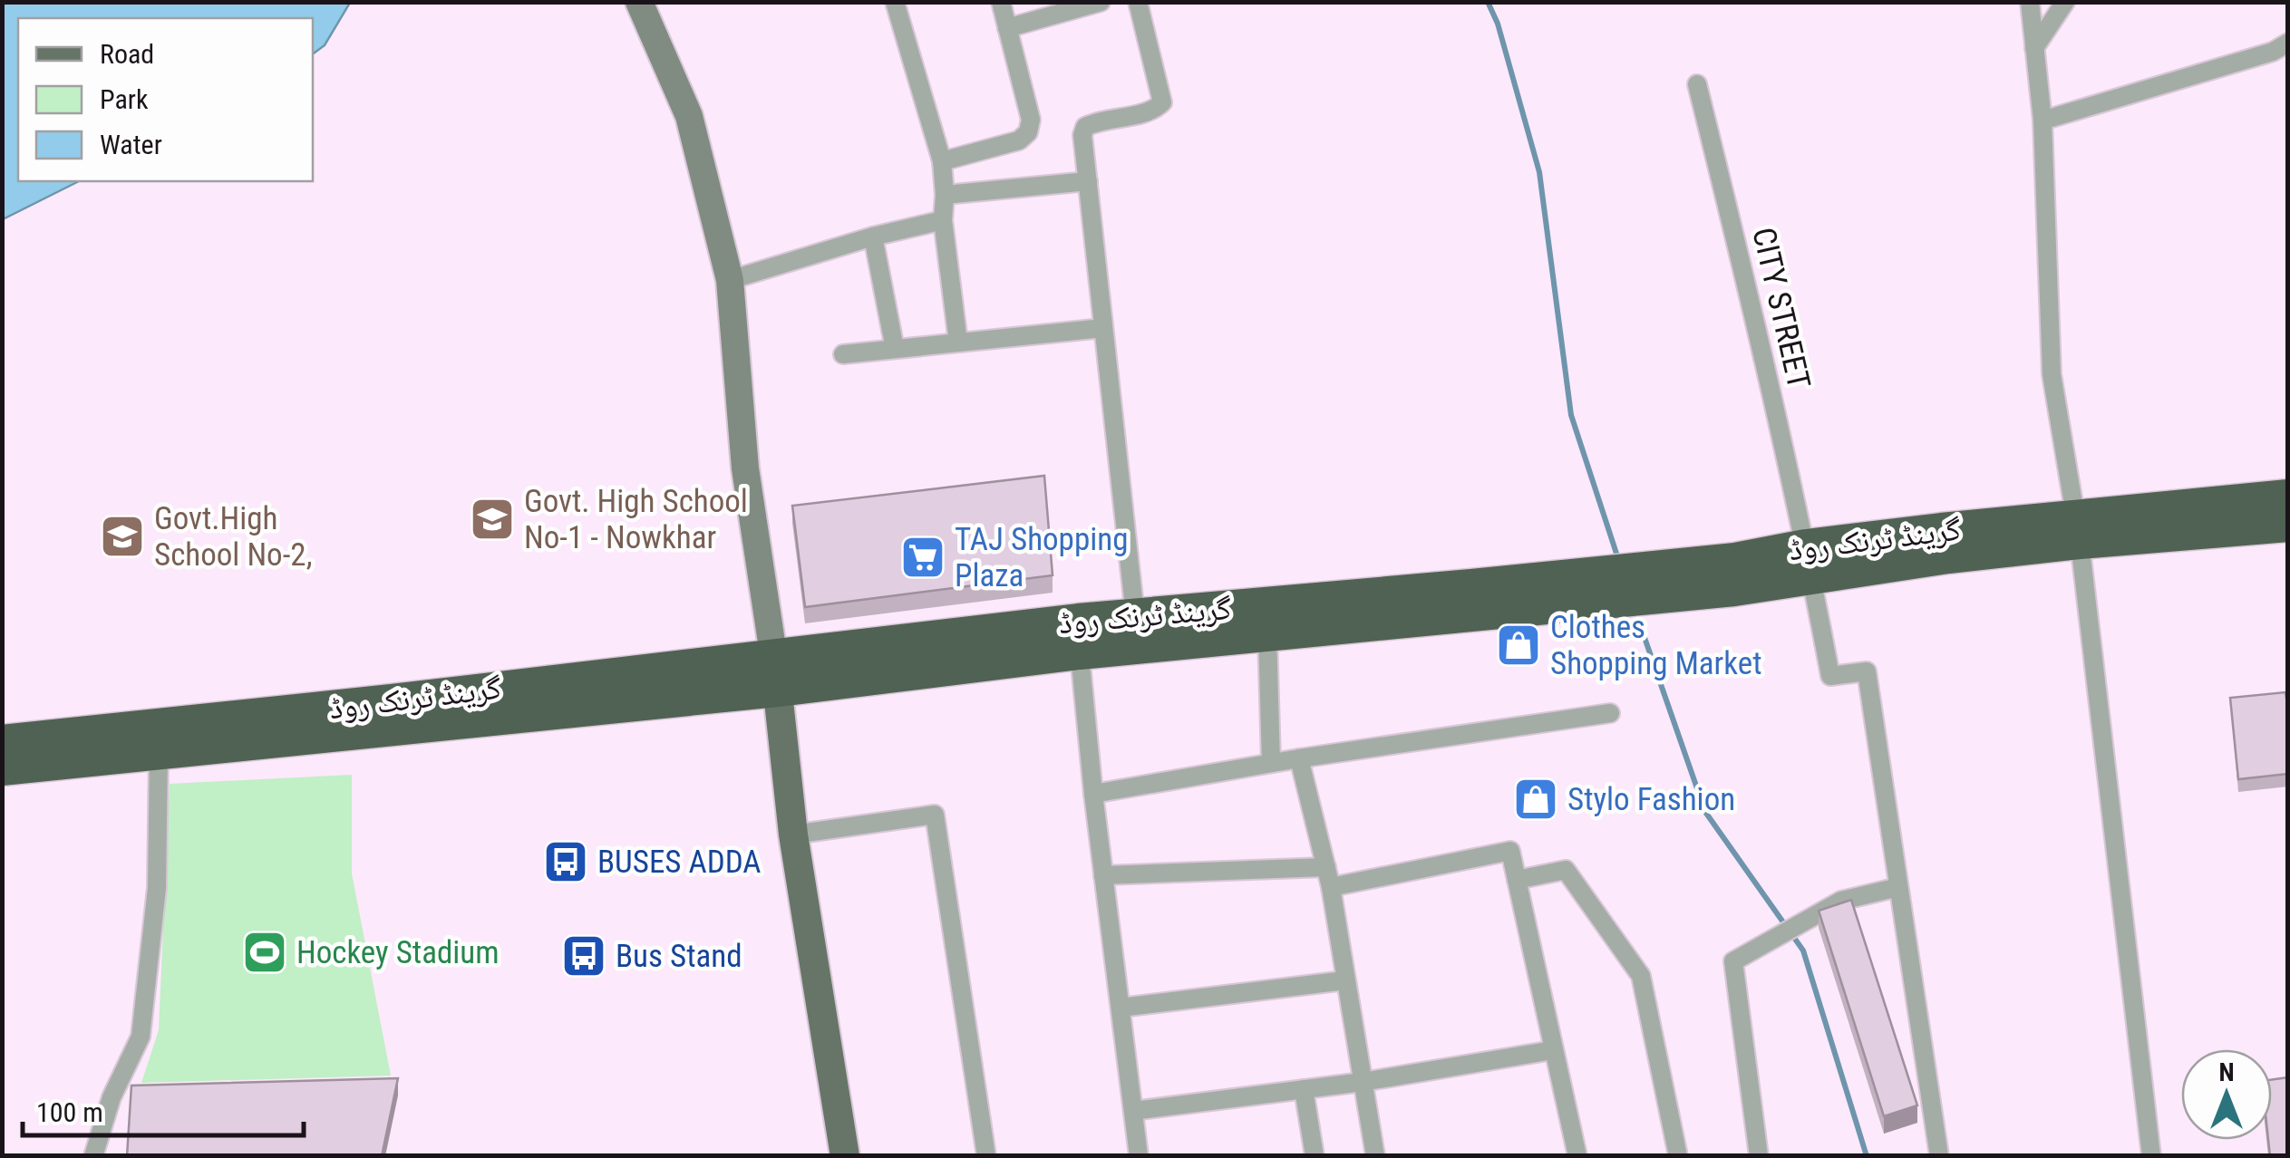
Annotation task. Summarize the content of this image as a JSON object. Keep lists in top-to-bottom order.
{
  "streets": {
    "highway": ["گرینڈ ٹرنک روڈ"],
    "street": ["CITY STREET"]
  },
  "crossings": [
    ["CITY STREET", "گرینڈ ٹرنک روڈ"]
  ],
  "places": {
    "school or university": ["Govt. High School No-1 - Nowkhar", "Govt.High School No-2,"],
    "supermarket": ["TAJ Shopping Plaza"],
    "shop": ["Clothes Shopping Market", "Stylo Fashion"],
    "bus stop": ["BUSES ADDA", "Bus Stand"],
    "sports": ["Hockey Stadium"]
  },
  "legend": ["Road", "Park", "Water"],
  "scale_bar": "100 m",
  "north": "top"
}
